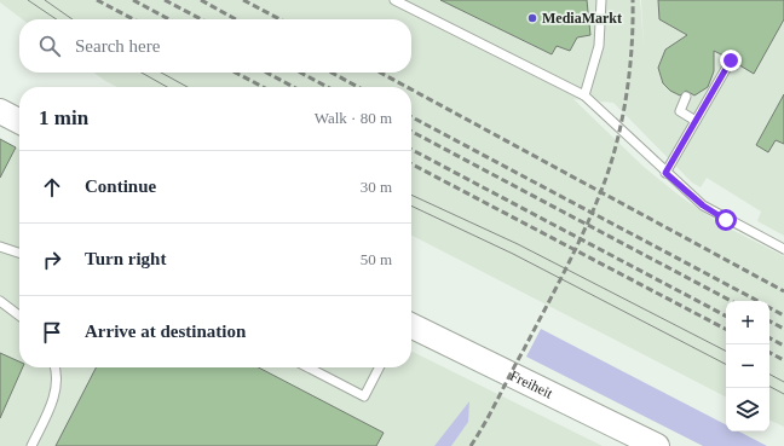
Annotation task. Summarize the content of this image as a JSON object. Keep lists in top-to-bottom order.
{
  "streets": {
    "street": ["Freiheit"]
  },
  "places": ["MediaMarkt"],
  "page": {
    "search": "Search here",
    "heading": ["1 min", "Walk · 80 m"],
    "list": [
      ["Continue", "30 m"],
      ["Turn right", "50 m"],
      "Arrive at destination"
    ],
    "map_buttons": ["+", "−"]
  }
}
